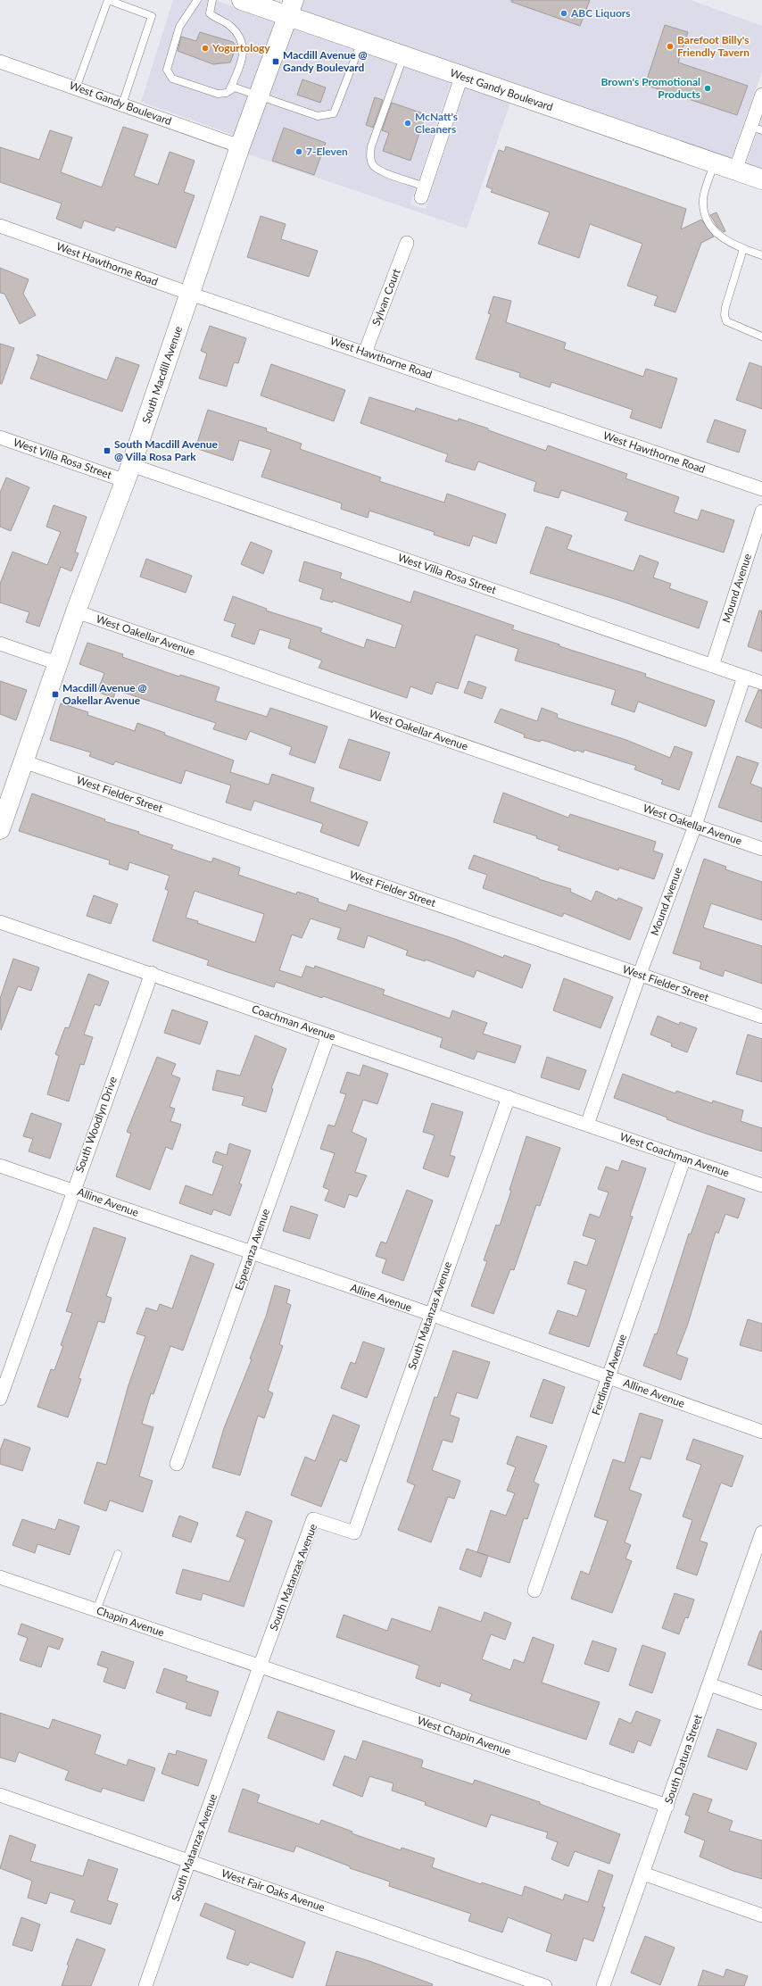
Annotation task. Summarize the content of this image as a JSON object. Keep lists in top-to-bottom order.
{
  "streets": {
    "street": [
      "West Gandy Boulevard",
      "West Hawthorne Road",
      "Sylvan Court",
      "South Macdill Avenue",
      "West Villa Rosa Street",
      "Mound Avenue",
      "West Oakellar Avenue",
      "West Fielder Street",
      "Coachman Avenue",
      "South Woodlyn Drive",
      "West Coachman Avenue",
      "Alline Avenue",
      "Esperanza Avenue",
      "South Matanzas Avenue",
      "Ferdinand Avenue",
      "Chapin Avenue",
      "West Chapin Avenue",
      "South Datura Street",
      "West Fair Oaks Avenue"
    ]
  },
  "crossings": [
    ["West Gandy Boulevard", "South Macdill Avenue"],
    ["West Hawthorne Road", "Sylvan Court"],
    ["West Hawthorne Road", "South Macdill Avenue"],
    ["South Macdill Avenue", "West Villa Rosa Street"],
    ["South Macdill Avenue", "West Oakellar Avenue"],
    ["South Macdill Avenue", "West Fielder Street"],
    ["West Villa Rosa Street", "Mound Avenue"],
    ["Mound Avenue", "West Oakellar Avenue"],
    ["Mound Avenue", "West Fielder Street"],
    ["Mound Avenue", "Coachman Avenue"],
    ["Mound Avenue", "West Coachman Avenue"],
    ["Coachman Avenue", "South Woodlyn Drive"],
    ["Coachman Avenue", "West Coachman Avenue"],
    ["Coachman Avenue", "Esperanza Avenue"],
    ["Coachman Avenue", "South Matanzas Avenue"],
    ["South Woodlyn Drive", "Alline Avenue"],
    ["West Coachman Avenue", "Ferdinand Avenue"],
    ["Alline Avenue", "Esperanza Avenue"],
    ["Alline Avenue", "South Matanzas Avenue"],
    ["Alline Avenue", "Ferdinand Avenue"],
    ["South Matanzas Avenue", "Chapin Avenue"],
    ["South Matanzas Avenue", "West Chapin Avenue"],
    ["South Matanzas Avenue", "West Fair Oaks Avenue"],
    ["Chapin Avenue", "West Chapin Avenue"],
    ["West Chapin Avenue", "South Datura Street"]
  ],
  "places": {
    "other": [
      "ABC Liquors",
      "Barefoot Billy's Friendly Tavern",
      "Yogurtology",
      "Brown's Promotional Products",
      "McNatt's Cleaners",
      "7-Eleven"
    ],
    "transit": ["Macdill Avenue @ Gandy Boulevard", "South Macdill Avenue @ Villa Rosa Park", "Macdill Avenue @ Oakellar Avenue"]
  }
}
